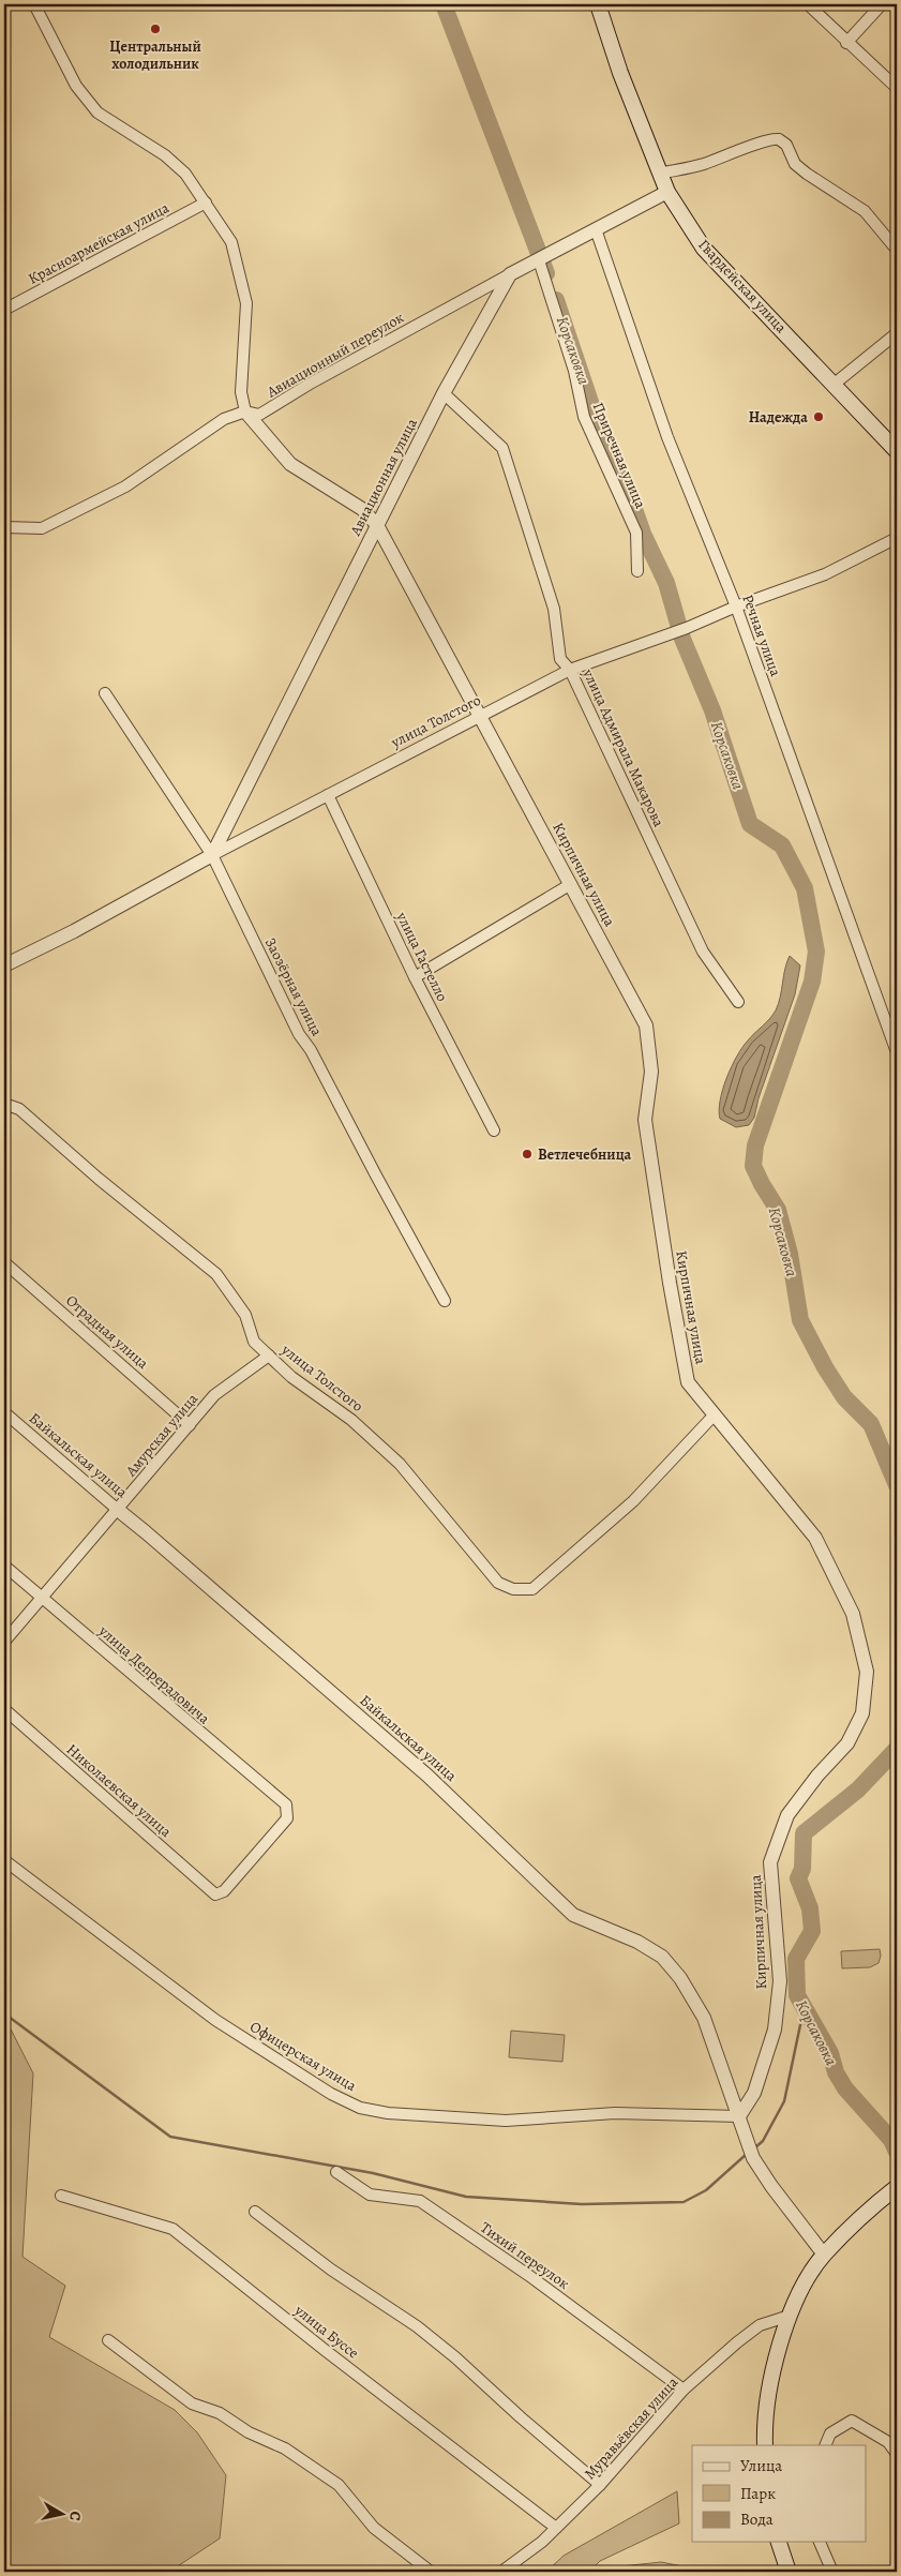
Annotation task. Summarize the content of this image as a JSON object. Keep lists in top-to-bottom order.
{
  "streets": {
    "main road": ["Гвардейская улица"],
    "street": [
      "Красноармейская улица",
      "Авиационный переулок",
      "Приречная улица",
      "Авиационная улица",
      "Речная улица",
      "улица Толстого",
      "улица Адмирала Макарова",
      "Кирпичная улица",
      "улица Гастелло",
      "Заозёрная улица",
      "Отрадная улица",
      "Амурская улица",
      "Байкальская улица",
      "улица Депрерадовича",
      "Николаевская улица",
      "Офицерская улица",
      "Тихий переулок",
      "улица Буссе",
      "Муравьёвская улица"
    ]
  },
  "crossings": [
    ["Авиационный переулок", "Авиационная улица"],
    ["Авиационный переулок", "Кирпичная улица"],
    ["Авиационная улица", "улица Толстого"],
    ["Авиационная улица", "улица Адмирала Макарова"],
    ["Авиационная улица", "Кирпичная улица"],
    ["Авиационная улица", "Заозёрная улица"],
    ["Речная улица", "улица Толстого"],
    ["улица Толстого", "улица Адмирала Макарова"],
    ["улица Толстого", "Кирпичная улица"],
    ["улица Толстого", "улица Гастелло"],
    ["улица Толстого", "Заозёрная улица"],
    ["улица Толстого", "Амурская улица"],
    ["Кирпичная улица", "Байкальская улица"],
    ["Кирпичная улица", "Офицерская улица"],
    ["Отрадная улица", "Амурская улица"],
    ["Амурская улица", "Байкальская улица"],
    ["Амурская улица", "улица Депрерадовича"],
    ["Байкальская улица", "Офицерская улица"],
    ["улица Депрерадовича", "Николаевская улица"],
    ["Тихий переулок", "Муравьёвская улица"],
    ["улица Буссе", "Муравьёвская улица"]
  ],
  "water": ["Корсаковка"],
  "places": ["Центральный холодильник", "Надежда", "Ветлечебница"],
  "legend": ["Улица", "Парк", "Вода"],
  "north": "right"
}
